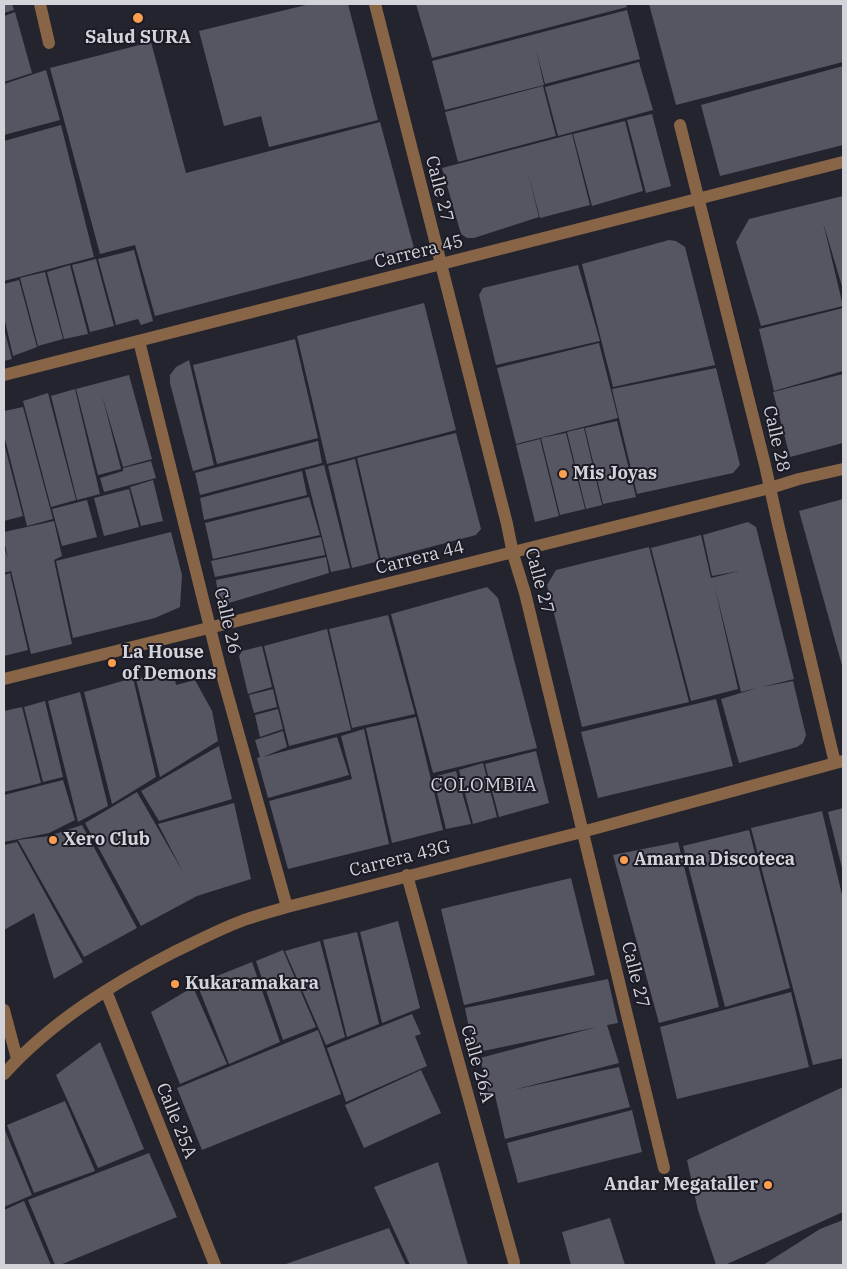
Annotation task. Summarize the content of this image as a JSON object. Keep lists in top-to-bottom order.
{
  "streets": {
    "street": [
      "Calle 27",
      "Carrera 45",
      "Calle 28",
      "Carrera 44",
      "Calle 26",
      "Carrera 43G",
      "Calle 26A",
      "Calle 25A"
    ]
  },
  "crossings": [
    ["Calle 27", "Carrera 45"],
    ["Calle 27", "Carrera 44"],
    ["Calle 27", "Carrera 43G"],
    ["Carrera 45", "Calle 28"],
    ["Carrera 45", "Calle 26"],
    ["Calle 28", "Carrera 44"],
    ["Calle 28", "Carrera 43G"],
    ["Carrera 44", "Calle 26"],
    ["Calle 26", "Carrera 43G"],
    ["Carrera 43G", "Calle 26A"],
    ["Carrera 43G", "Calle 25A"]
  ],
  "districts": ["COLOMBIA"],
  "places": [
    "Salud SURA",
    "Mis Joyas",
    "La House of Demons",
    "Xero Club",
    "Amarna Discoteca",
    "Kukaramakara",
    "Andar Megataller"
  ]
}
